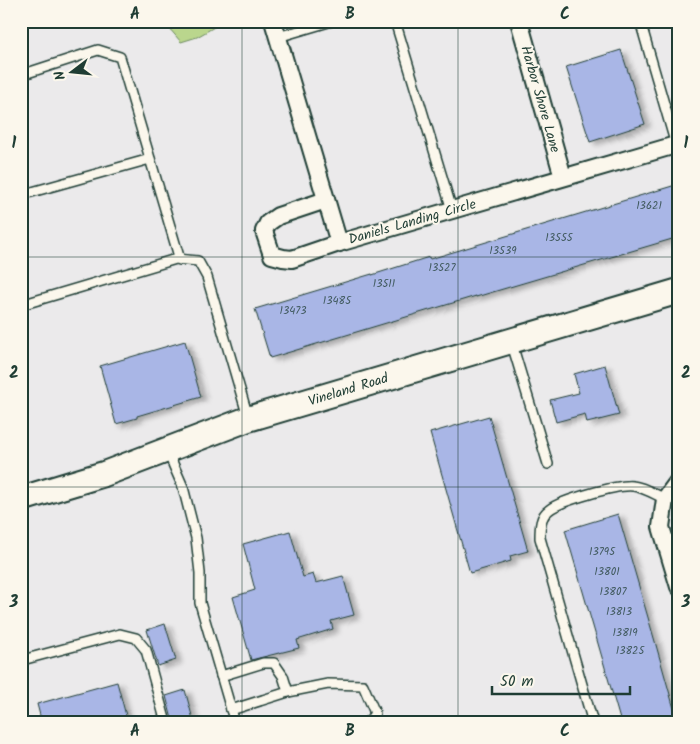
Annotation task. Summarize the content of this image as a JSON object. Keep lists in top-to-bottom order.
{
  "streets": {
    "main road": ["Vineland Road"],
    "street": ["Harbor Shore Lane", "Daniels Landing Circle"]
  },
  "crossings": [
    ["Harbor Shore Lane", "Daniels Landing Circle"]
  ],
  "house_numbers": [
    "13621",
    "13555",
    "13539",
    "13527",
    "13511",
    "13485",
    "13473",
    "13795",
    "13801",
    "13807",
    "13813",
    "13819",
    "13825"
  ],
  "scale_bar": "50 m",
  "north": "left",
  "grid": {
    "columns": ["A", "B", "C"],
    "rows": ["1", "2", "3"]
  }
}
